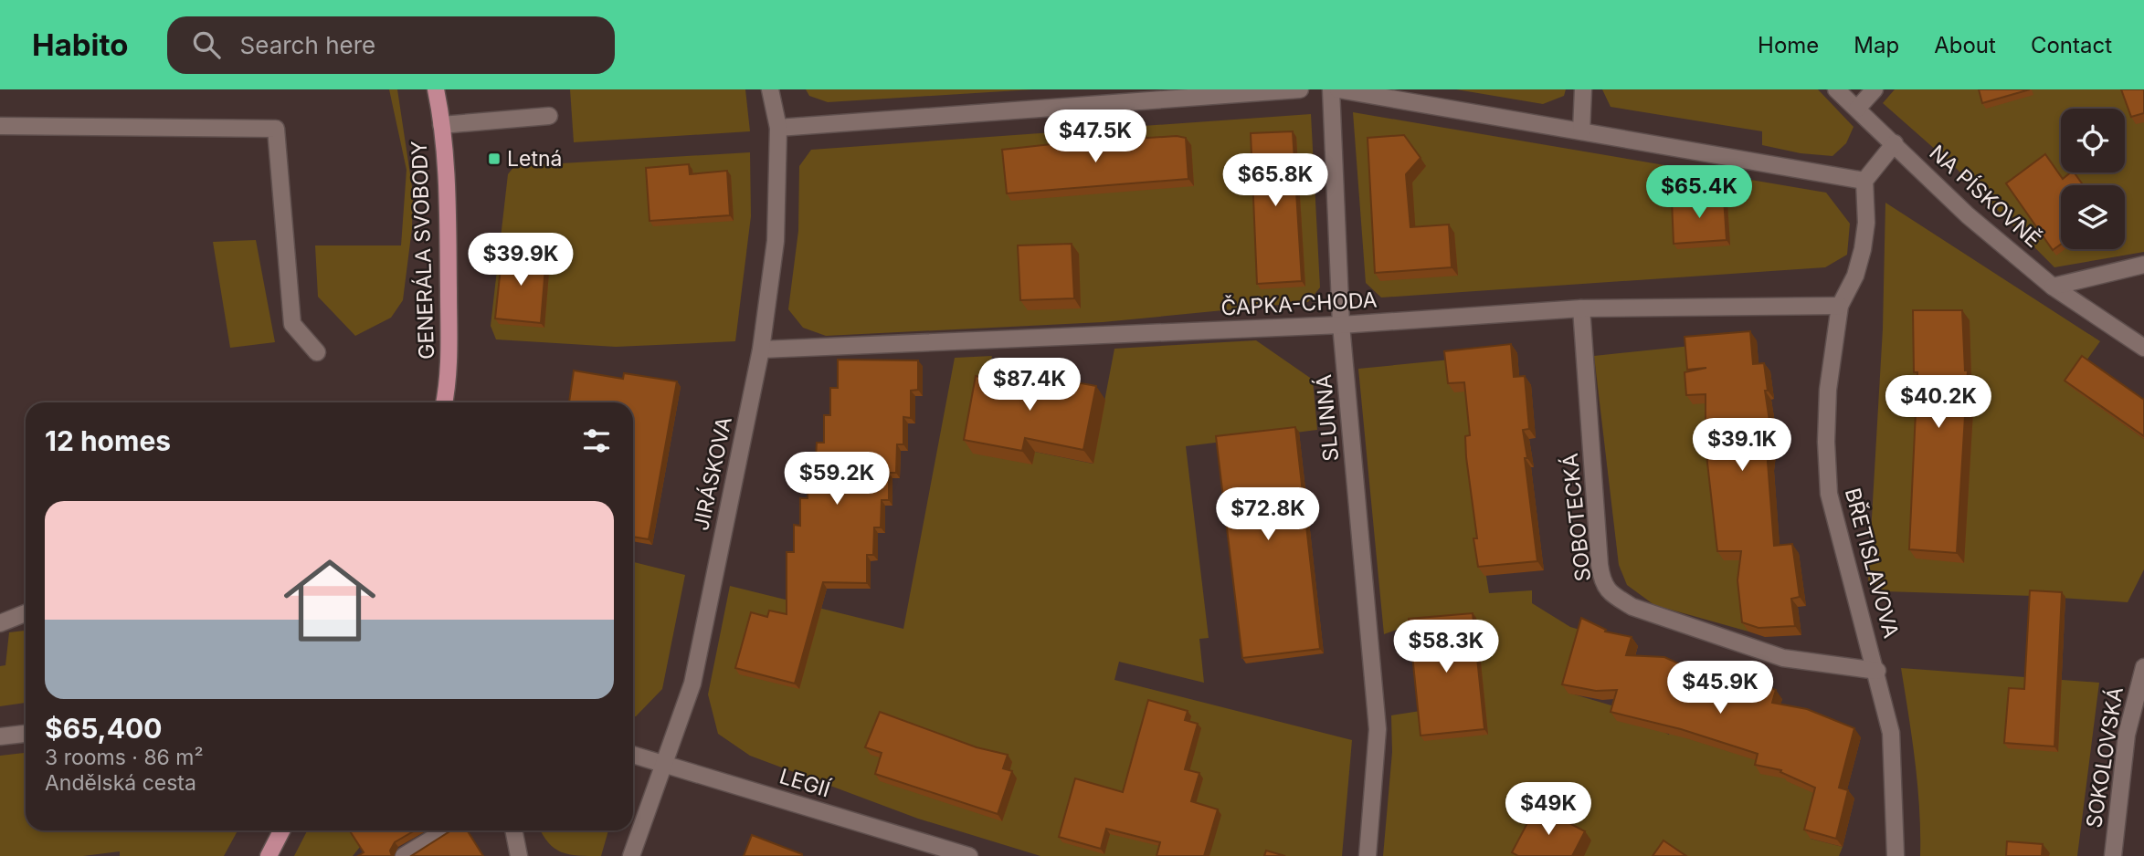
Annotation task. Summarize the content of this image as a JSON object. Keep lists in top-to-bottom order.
{
  "streets": {
    "main road": ["GENERÁLA SVOBODY"],
    "street": [
      "NA PÍSKOVNĚ",
      "ČAPKA-CHODA",
      "SLUNNÁ",
      "JIRÁSKOVA",
      "SOBOTECKÁ",
      "BŘETISLAVOVA",
      "SOKOLOVSKÁ",
      "LEGIÍ"
    ]
  },
  "crossings": [
    ["ČAPKA-CHODA", "SLUNNÁ"],
    ["ČAPKA-CHODA", "JIRÁSKOVA"],
    ["ČAPKA-CHODA", "SOBOTECKÁ"],
    ["ČAPKA-CHODA", "BŘETISLAVOVA"],
    ["JIRÁSKOVA", "LEGIÍ"],
    ["SOBOTECKÁ", "BŘETISLAVOVA"]
  ],
  "places": {
    "transit": ["Letná"]
  },
  "page": {
    "header": "Habito",
    "search": "Search here",
    "nav": [
      "Home",
      "Map",
      "About",
      "Contact"
    ],
    "price": [
      "$47.5K",
      "$65.8K",
      "$65.4K",
      "$39.9K",
      "$87.4K",
      "$40.2K",
      "$39.1K",
      "$59.2K",
      "$72.8K",
      "$58.3K",
      "$45.9K",
      "$49K"
    ],
    "heading": "12 homes",
    "list": [
      {
        "name": "$65,400",
        "note": "3 rooms · 86 m² · Andělská cesta"
      }
    ]
  }
}
